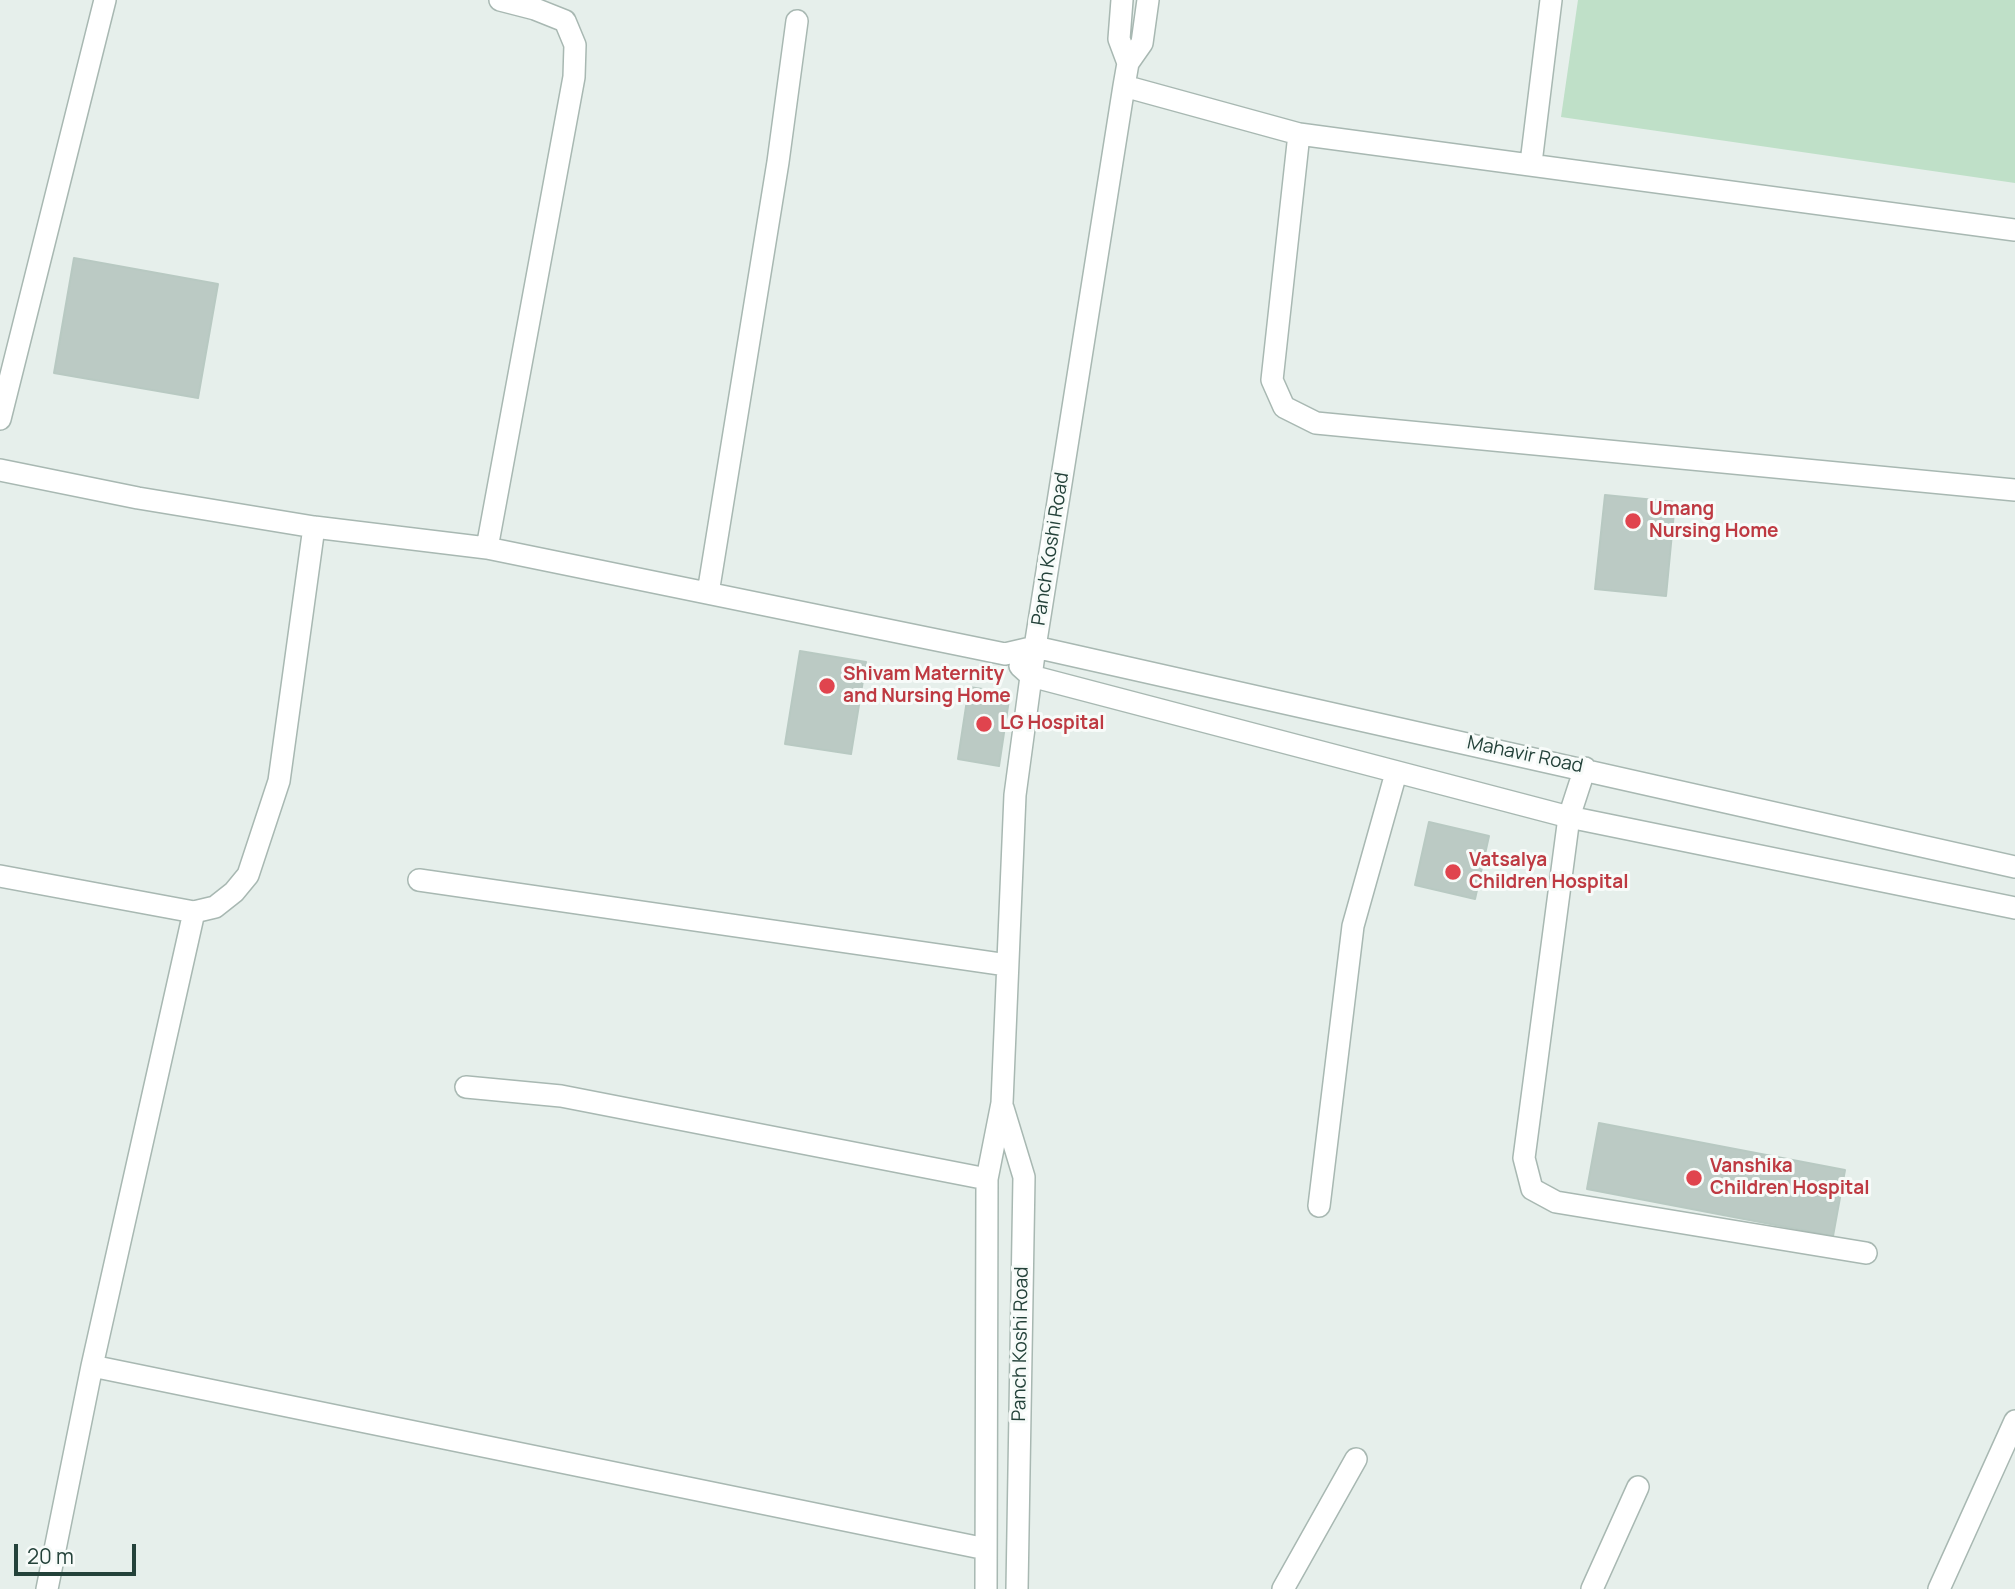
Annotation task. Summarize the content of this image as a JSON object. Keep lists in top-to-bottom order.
{
  "streets": {
    "street": ["Panch Koshi Road", "Mahavir Road"]
  },
  "crossings": [
    ["Panch Koshi Road", "Mahavir Road"]
  ],
  "places": [
    "Umang Nursing Home",
    "Shivam Maternity and Nursing Home",
    "LG Hospital",
    "Vatsalya Children Hospital",
    "Vanshika Children Hospital"
  ],
  "scale_bar": "20 m"
}
